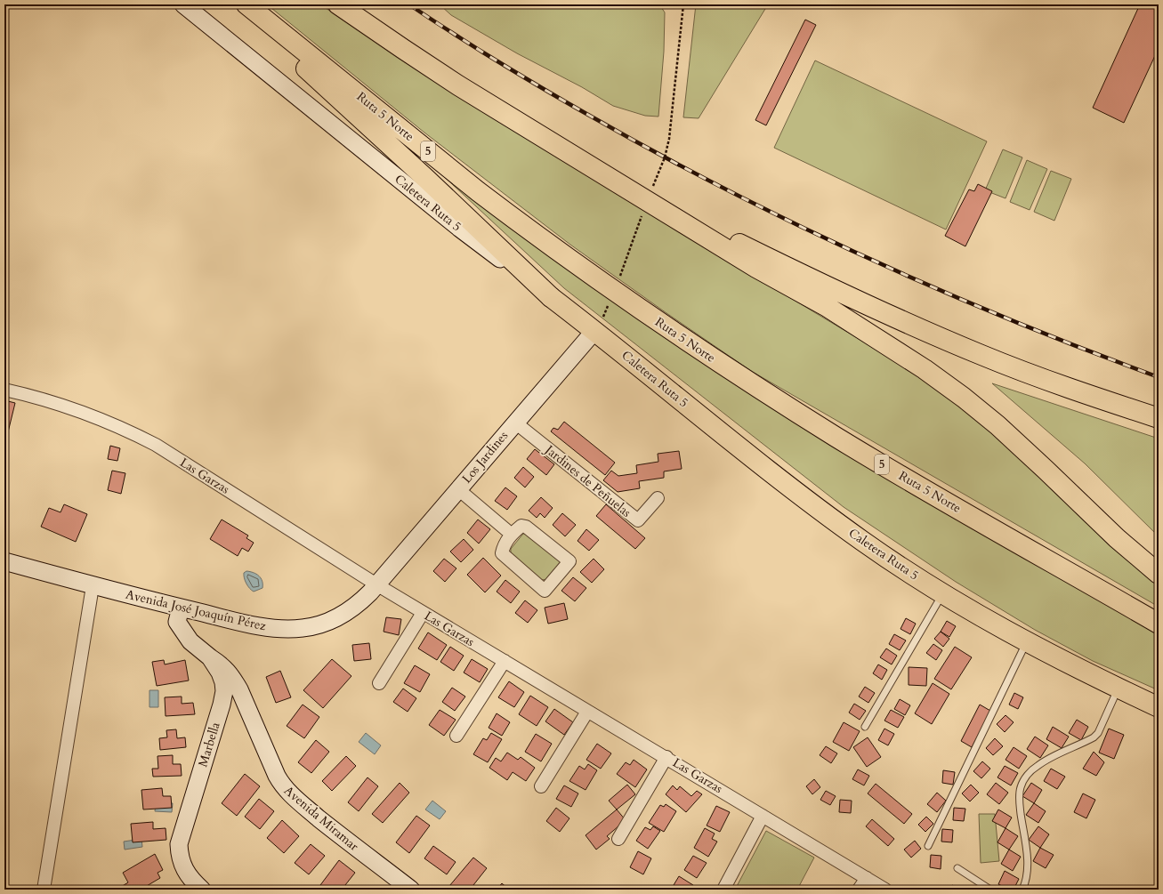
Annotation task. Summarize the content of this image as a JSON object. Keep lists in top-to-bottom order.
{
  "streets": {
    "main road": ["Ruta 5 Norte", "5", "Caletera Ruta 5"],
    "street": [
      "Los Jardines",
      "Las Garzas",
      "Jardines de Peñuelas",
      "Avenida José Joaquín Pérez",
      "Marbella",
      "Avenida Miramar"
    ]
  },
  "crossings": [
    ["Caletera Ruta 5", "Los Jardines"],
    ["Los Jardines", "Las Garzas"],
    ["Los Jardines", "Jardines de Peñuelas"],
    ["Los Jardines", "Avenida José Joaquín Pérez"],
    ["Las Garzas", "Avenida José Joaquín Pérez"],
    ["Avenida José Joaquín Pérez", "Marbella"],
    ["Marbella", "Avenida Miramar"]
  ]
}
